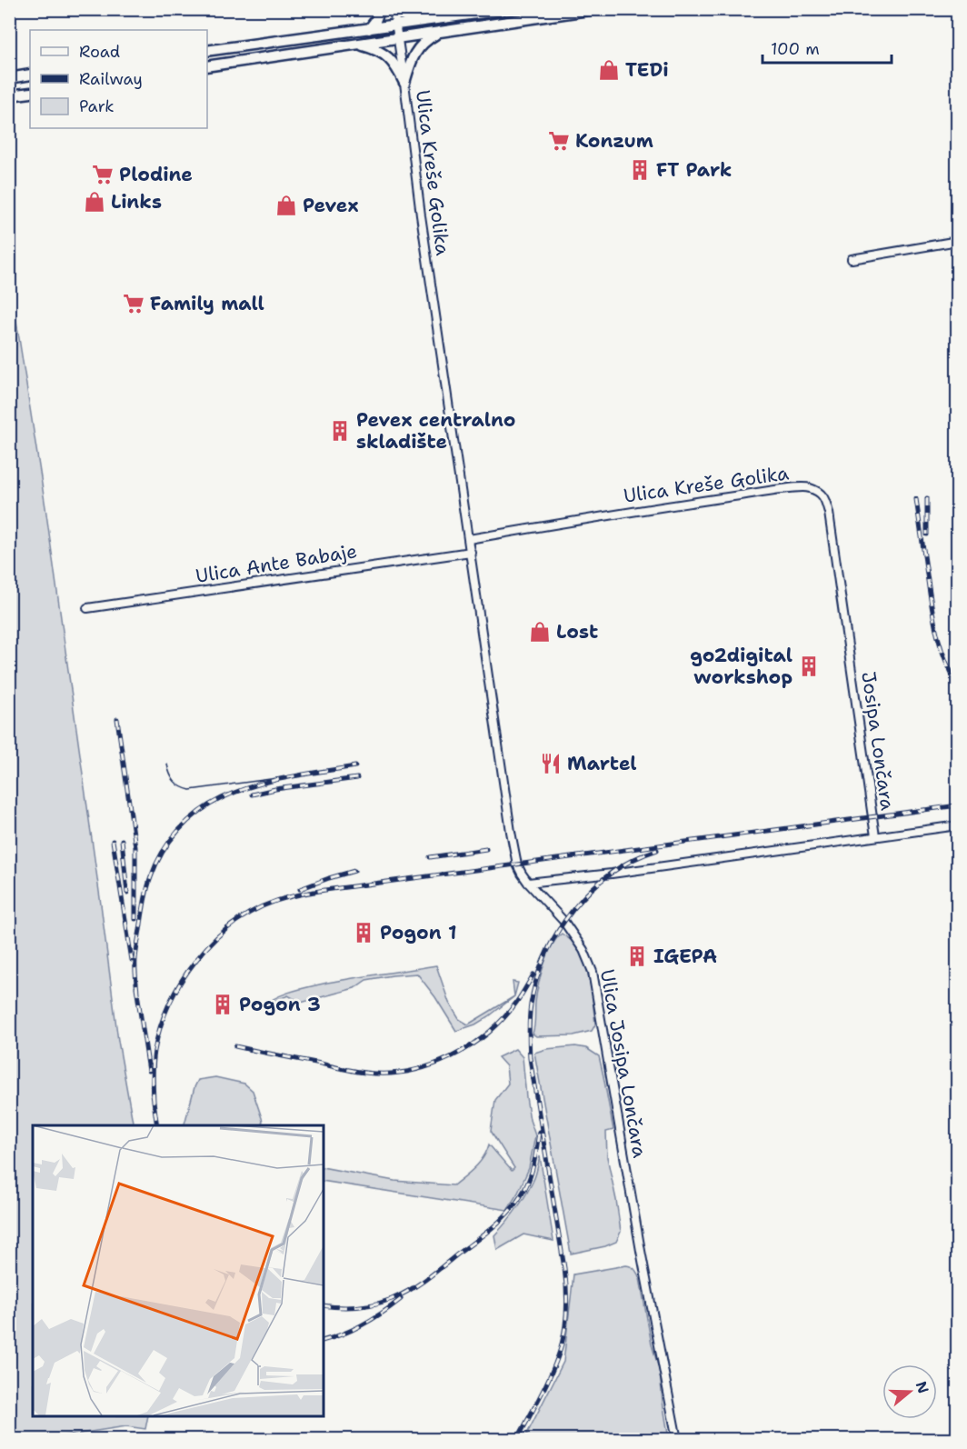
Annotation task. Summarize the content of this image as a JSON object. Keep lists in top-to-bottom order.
{
  "streets": {
    "street": [
      "Ulica Kreše Golika",
      "Ulica Ante Babaje",
      "Josipa Lončara",
      "Ulica Josipa Lončara"
    ]
  },
  "crossings": [
    ["Ulica Kreše Golika", "Ulica Ante Babaje"],
    ["Ulica Kreše Golika", "Josipa Lončara"],
    ["Ulica Kreše Golika", "Ulica Josipa Lončara"]
  ],
  "places": {
    "shop": [
      "TEDi",
      "Links",
      "Pevex",
      "Lost"
    ],
    "supermarket": ["Konzum", "Plodine", "Family mall"],
    "building": [
      "FT Park",
      "Pevex centralno skladište",
      "go2digital workshop",
      "Pogon 1",
      "IGEPA",
      "Pogon 3"
    ],
    "restaurant": ["Martel"]
  },
  "legend": ["Road", "Railway", "Park"],
  "scale_bar": "100 m",
  "north": "right"
}
